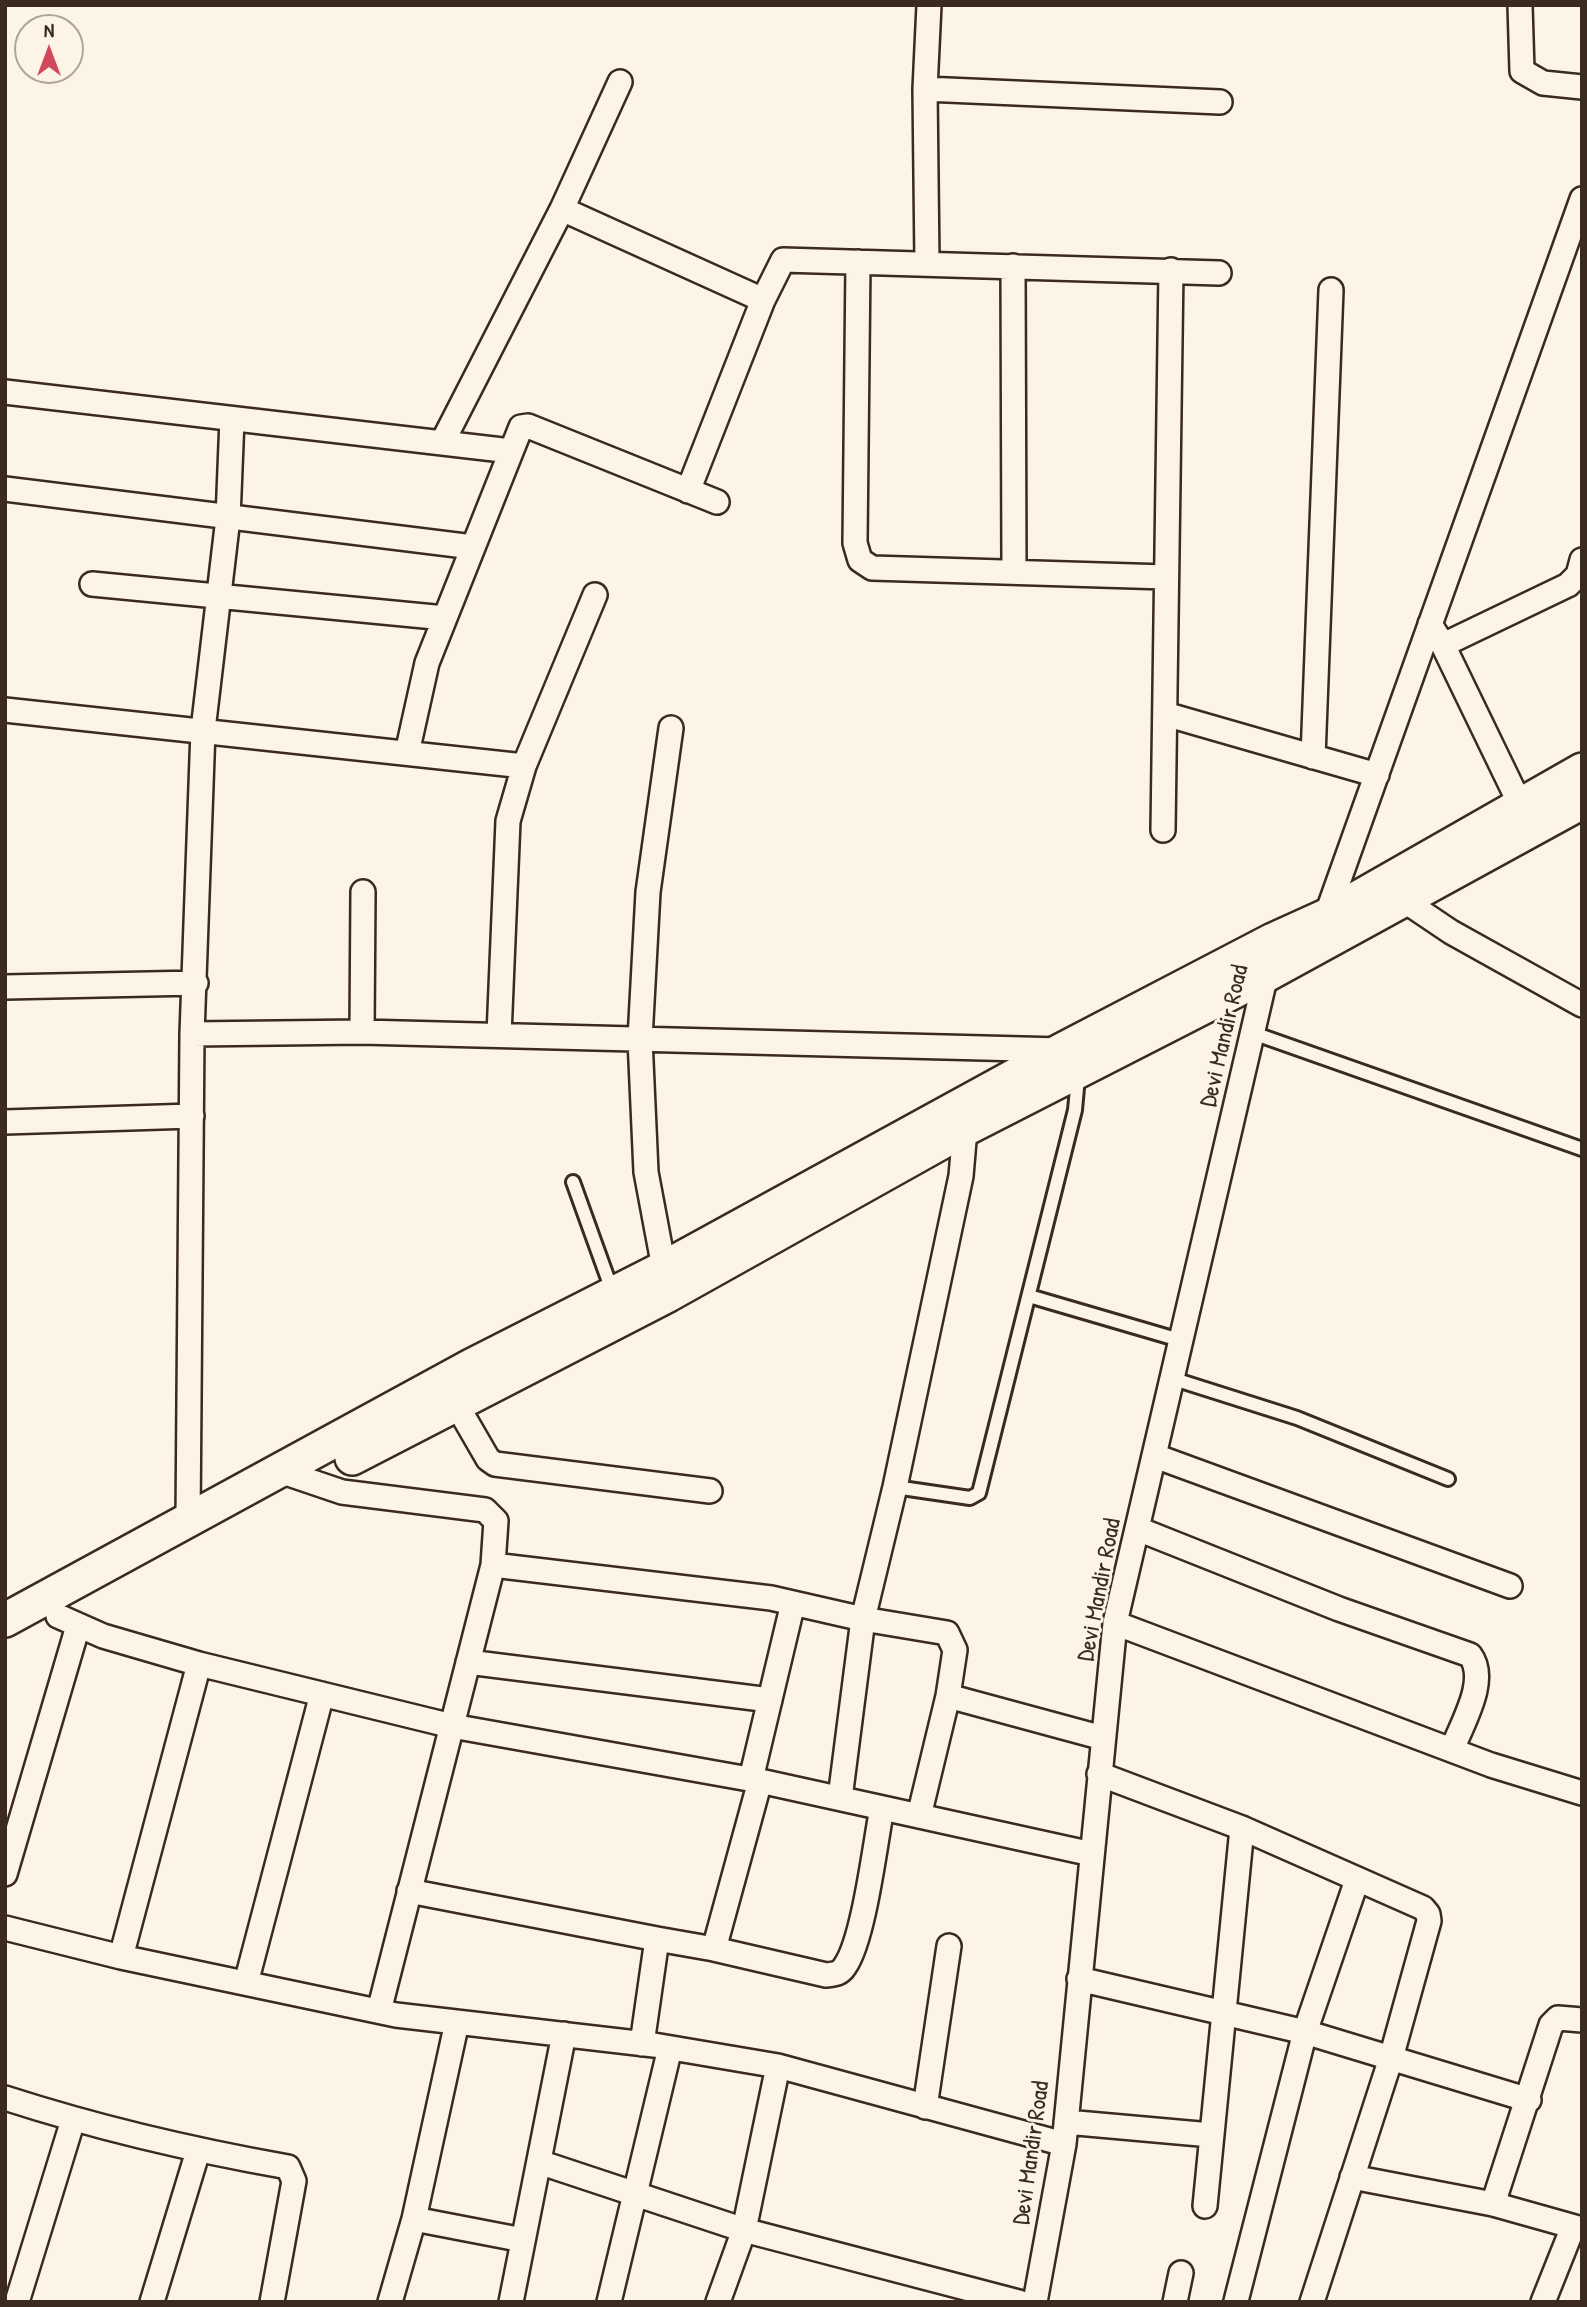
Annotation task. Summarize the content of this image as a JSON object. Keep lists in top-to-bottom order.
{
  "streets": {
    "street": ["Devi Mandir Road"]
  },
  "north": "top"
}
